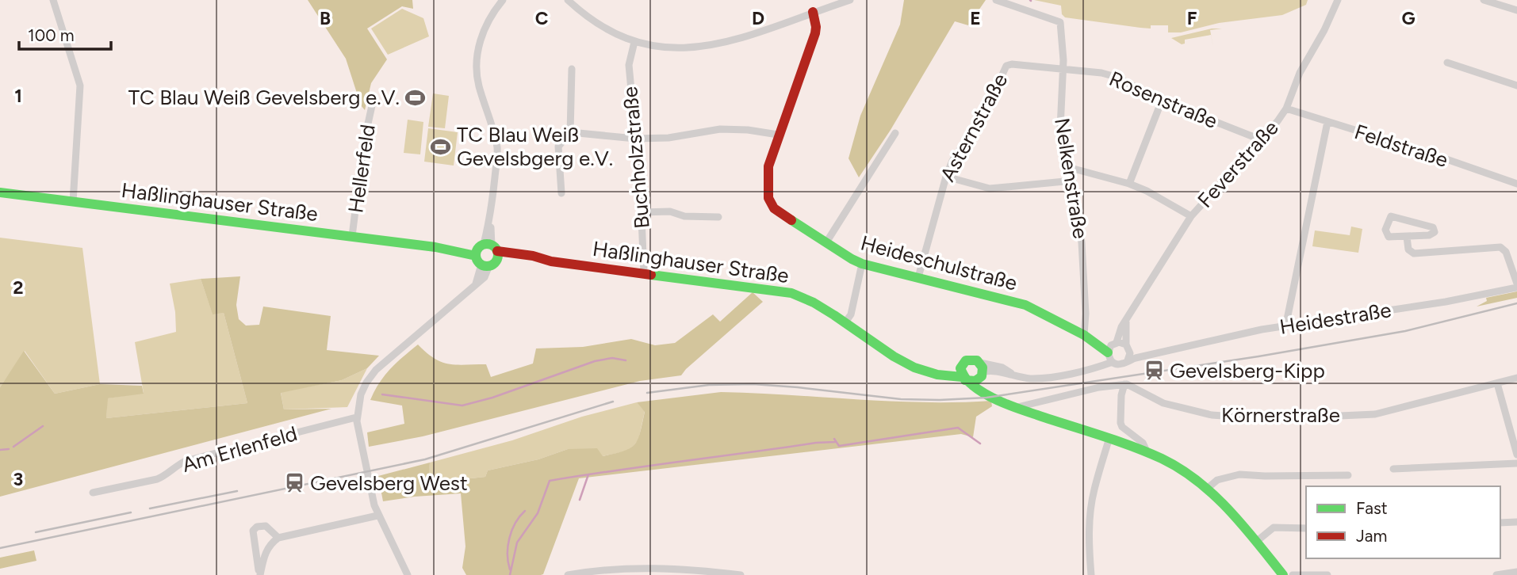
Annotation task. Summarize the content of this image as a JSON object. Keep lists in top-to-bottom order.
{
  "streets": {
    "main road": ["Haßlinghauser Straße", "Heideschulstraße"],
    "street": [
      "Rosenstraße",
      "Asternstraße",
      "Feldstraße",
      "Buchholzstraße",
      "Feverstraße",
      "Hellerfeld",
      "Nelkenstraße",
      "Heidestraße",
      "Körnerstraße",
      "Am Erlenfeld"
    ]
  },
  "crossings": [
    ["Rosenstraße", "Asternstraße"],
    ["Rosenstraße", "Feverstraße"],
    ["Rosenstraße", "Nelkenstraße"],
    ["Asternstraße", "Nelkenstraße"],
    ["Asternstraße", "Heideschulstraße"],
    ["Feldstraße", "Feverstraße"],
    ["Buchholzstraße", "Haßlinghauser Straße"],
    ["Feverstraße", "Heideschulstraße"],
    ["Feverstraße", "Heidestraße"],
    ["Hellerfeld", "Haßlinghauser Straße"],
    ["Nelkenstraße", "Heideschulstraße"],
    ["Heideschulstraße", "Heidestraße"]
  ],
  "places": {
    "sports": ["TC Blau Weiß Gevelsberg e.V.", "TC Blau Weiß Gevelsbgerg e.V."],
    "station": ["Gevelsberg-Kipp", "Gevelsberg West"]
  },
  "legend": ["Fast", "Jam"],
  "scale_bar": "100 m",
  "grid": {
    "columns": [
      "B",
      "C",
      "D",
      "E",
      "F",
      "G"
    ],
    "rows": ["1", "2", "3"]
  }
}
